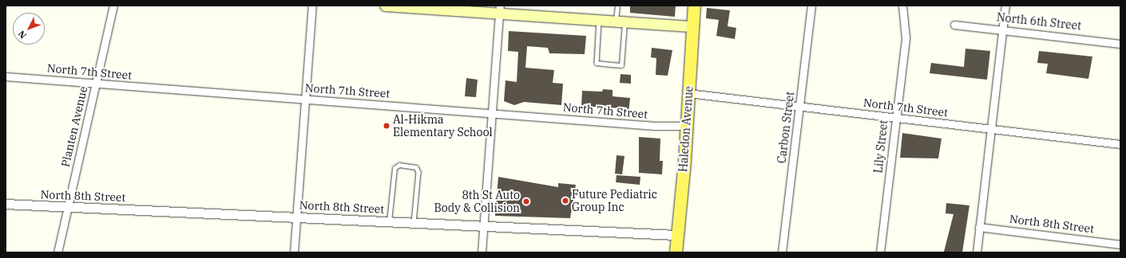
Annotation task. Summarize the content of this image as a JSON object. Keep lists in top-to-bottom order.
{
  "streets": {
    "main road": ["Haledon Avenue"],
    "street": [
      "North 6th Street",
      "North 7th Street",
      "Planten Avenue",
      "Carbon Street",
      "Lily Street",
      "North 8th Street"
    ]
  },
  "crossings": [
    ["North 7th Street", "Planten Avenue"],
    ["North 7th Street", "Carbon Street"],
    ["North 7th Street", "Haledon Avenue"],
    ["North 7th Street", "Lily Street"],
    ["Planten Avenue", "North 8th Street"],
    ["Haledon Avenue", "North 8th Street"]
  ],
  "places": ["Al-Hikma Elementary School", "Future Pediatric Group Inc", "8th St Auto Body & Collision"],
  "north": "bottom left"
}
